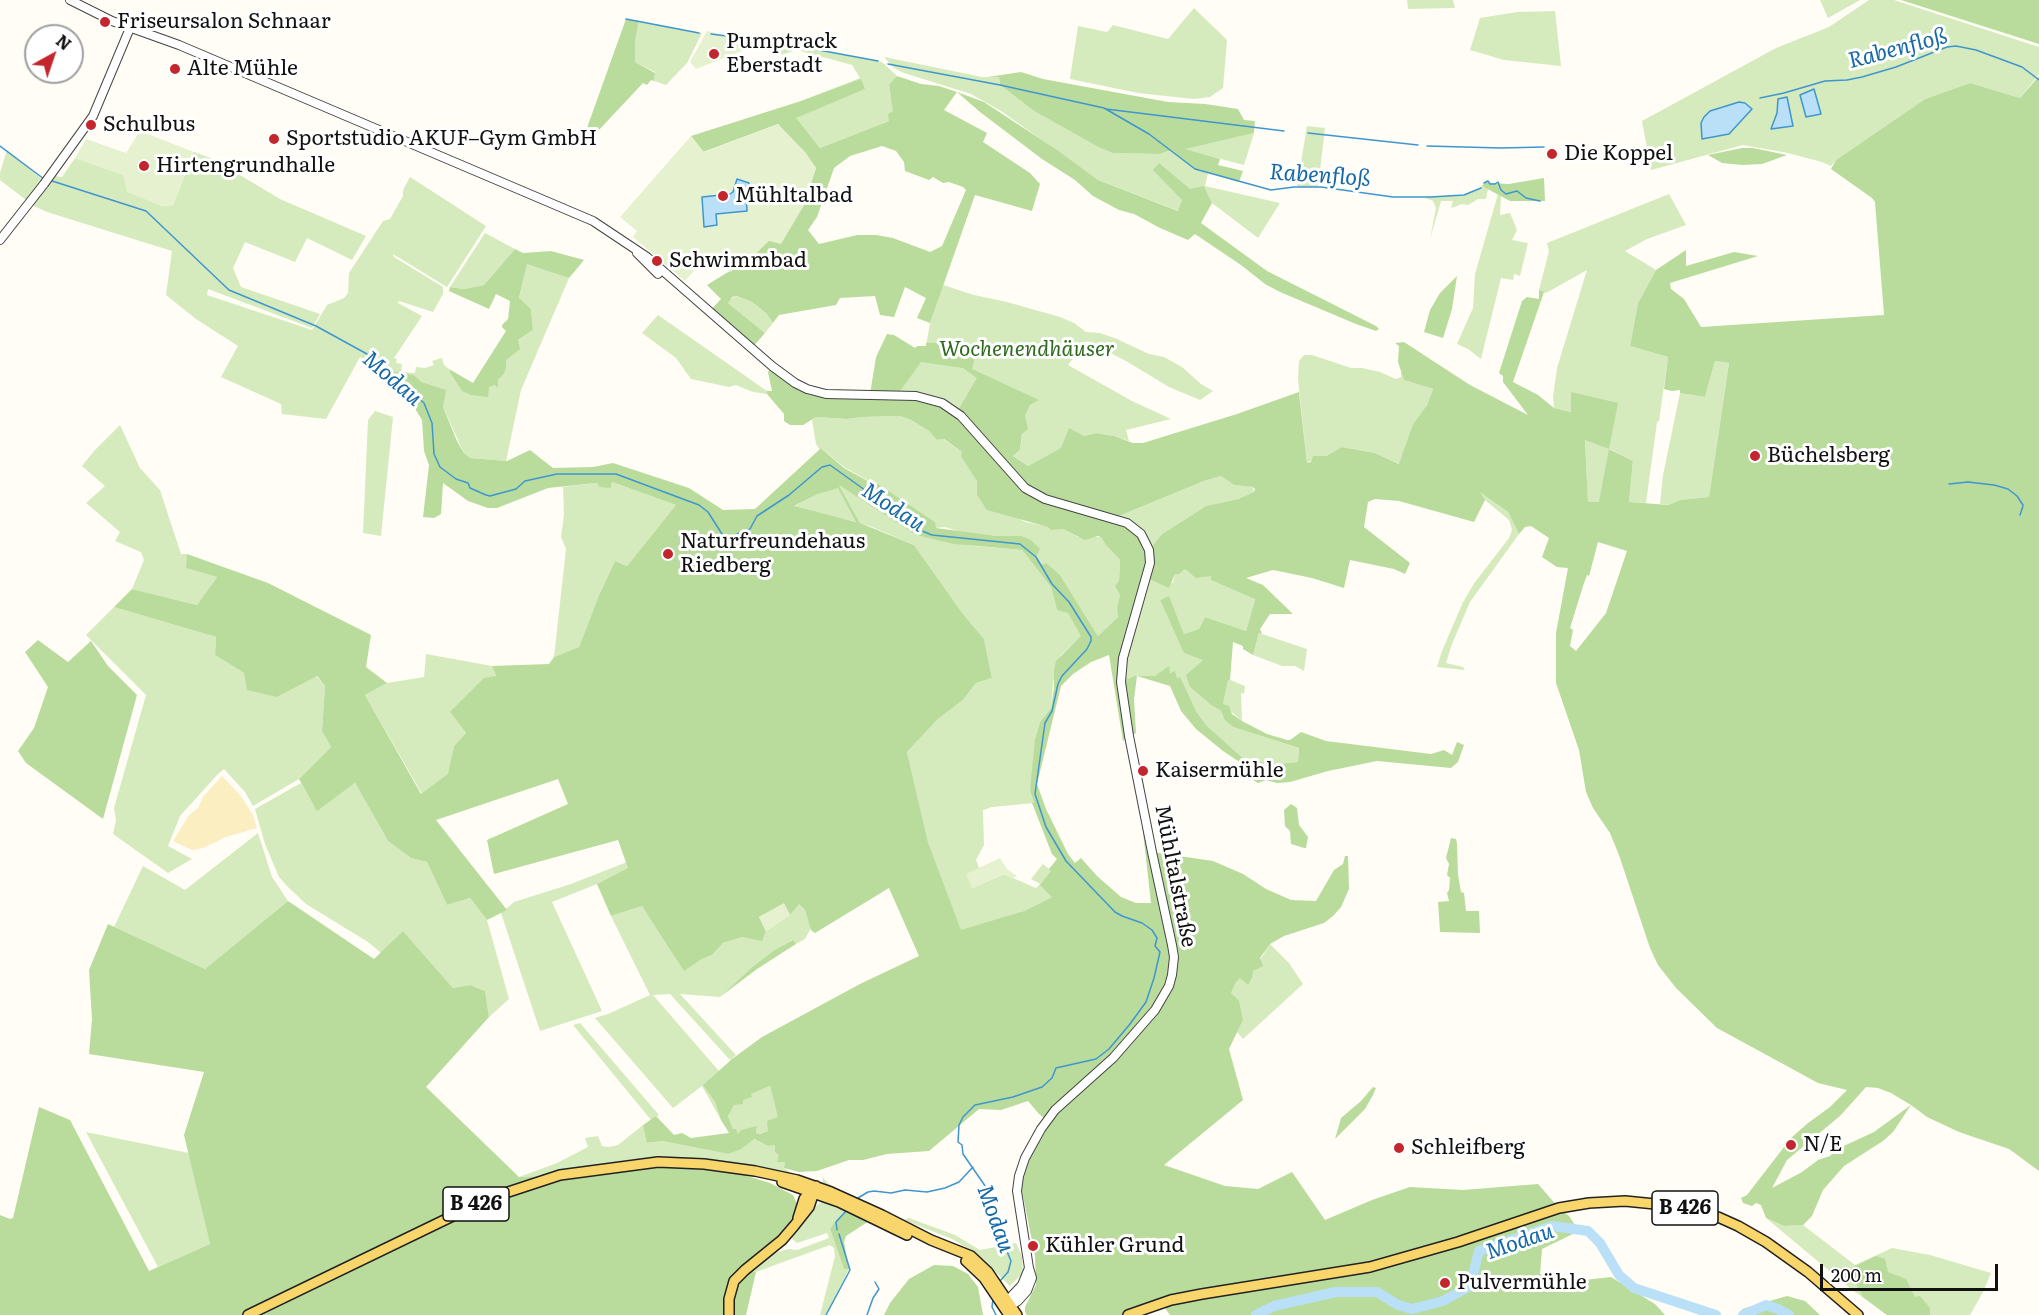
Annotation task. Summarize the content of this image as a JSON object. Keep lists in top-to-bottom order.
{
  "streets": {
    "main road": ["B 426"],
    "street": ["Mühltalstraße"]
  },
  "crossings": [
    ["Mühltalstraße", "B 426"]
  ],
  "water": ["Rabenfloß", "Modau"],
  "parks": ["Wochenendhäuser"],
  "places": [
    "Friseursalon Schnaar",
    "Pumptrack Eberstadt",
    "Alte Mühle",
    "Schulbus",
    "Sportstudio AKUF–Gym GmbH",
    "Die Koppel",
    "Hirtengrundhalle",
    "Mühltalbad",
    "Schwimmbad",
    "Büchelsberg",
    "Naturfreundehaus Riedberg",
    "Kaisermühle",
    "N/E",
    "Schleifberg",
    "Kühler Grund",
    "Pulvermühle"
  ],
  "scale_bar": "200 m",
  "north": "top right"
}
